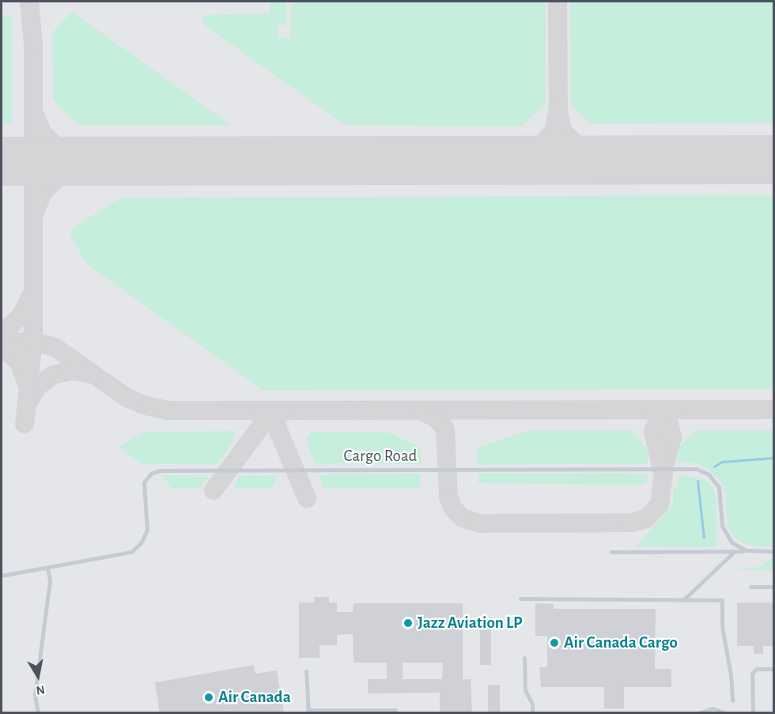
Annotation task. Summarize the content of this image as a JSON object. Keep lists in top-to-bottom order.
{
  "streets": {
    "lane": ["Cargo Road"]
  },
  "places": ["Jazz Aviation LP", "Air Canada Cargo", "Air Canada"],
  "north": "bottom"
}
